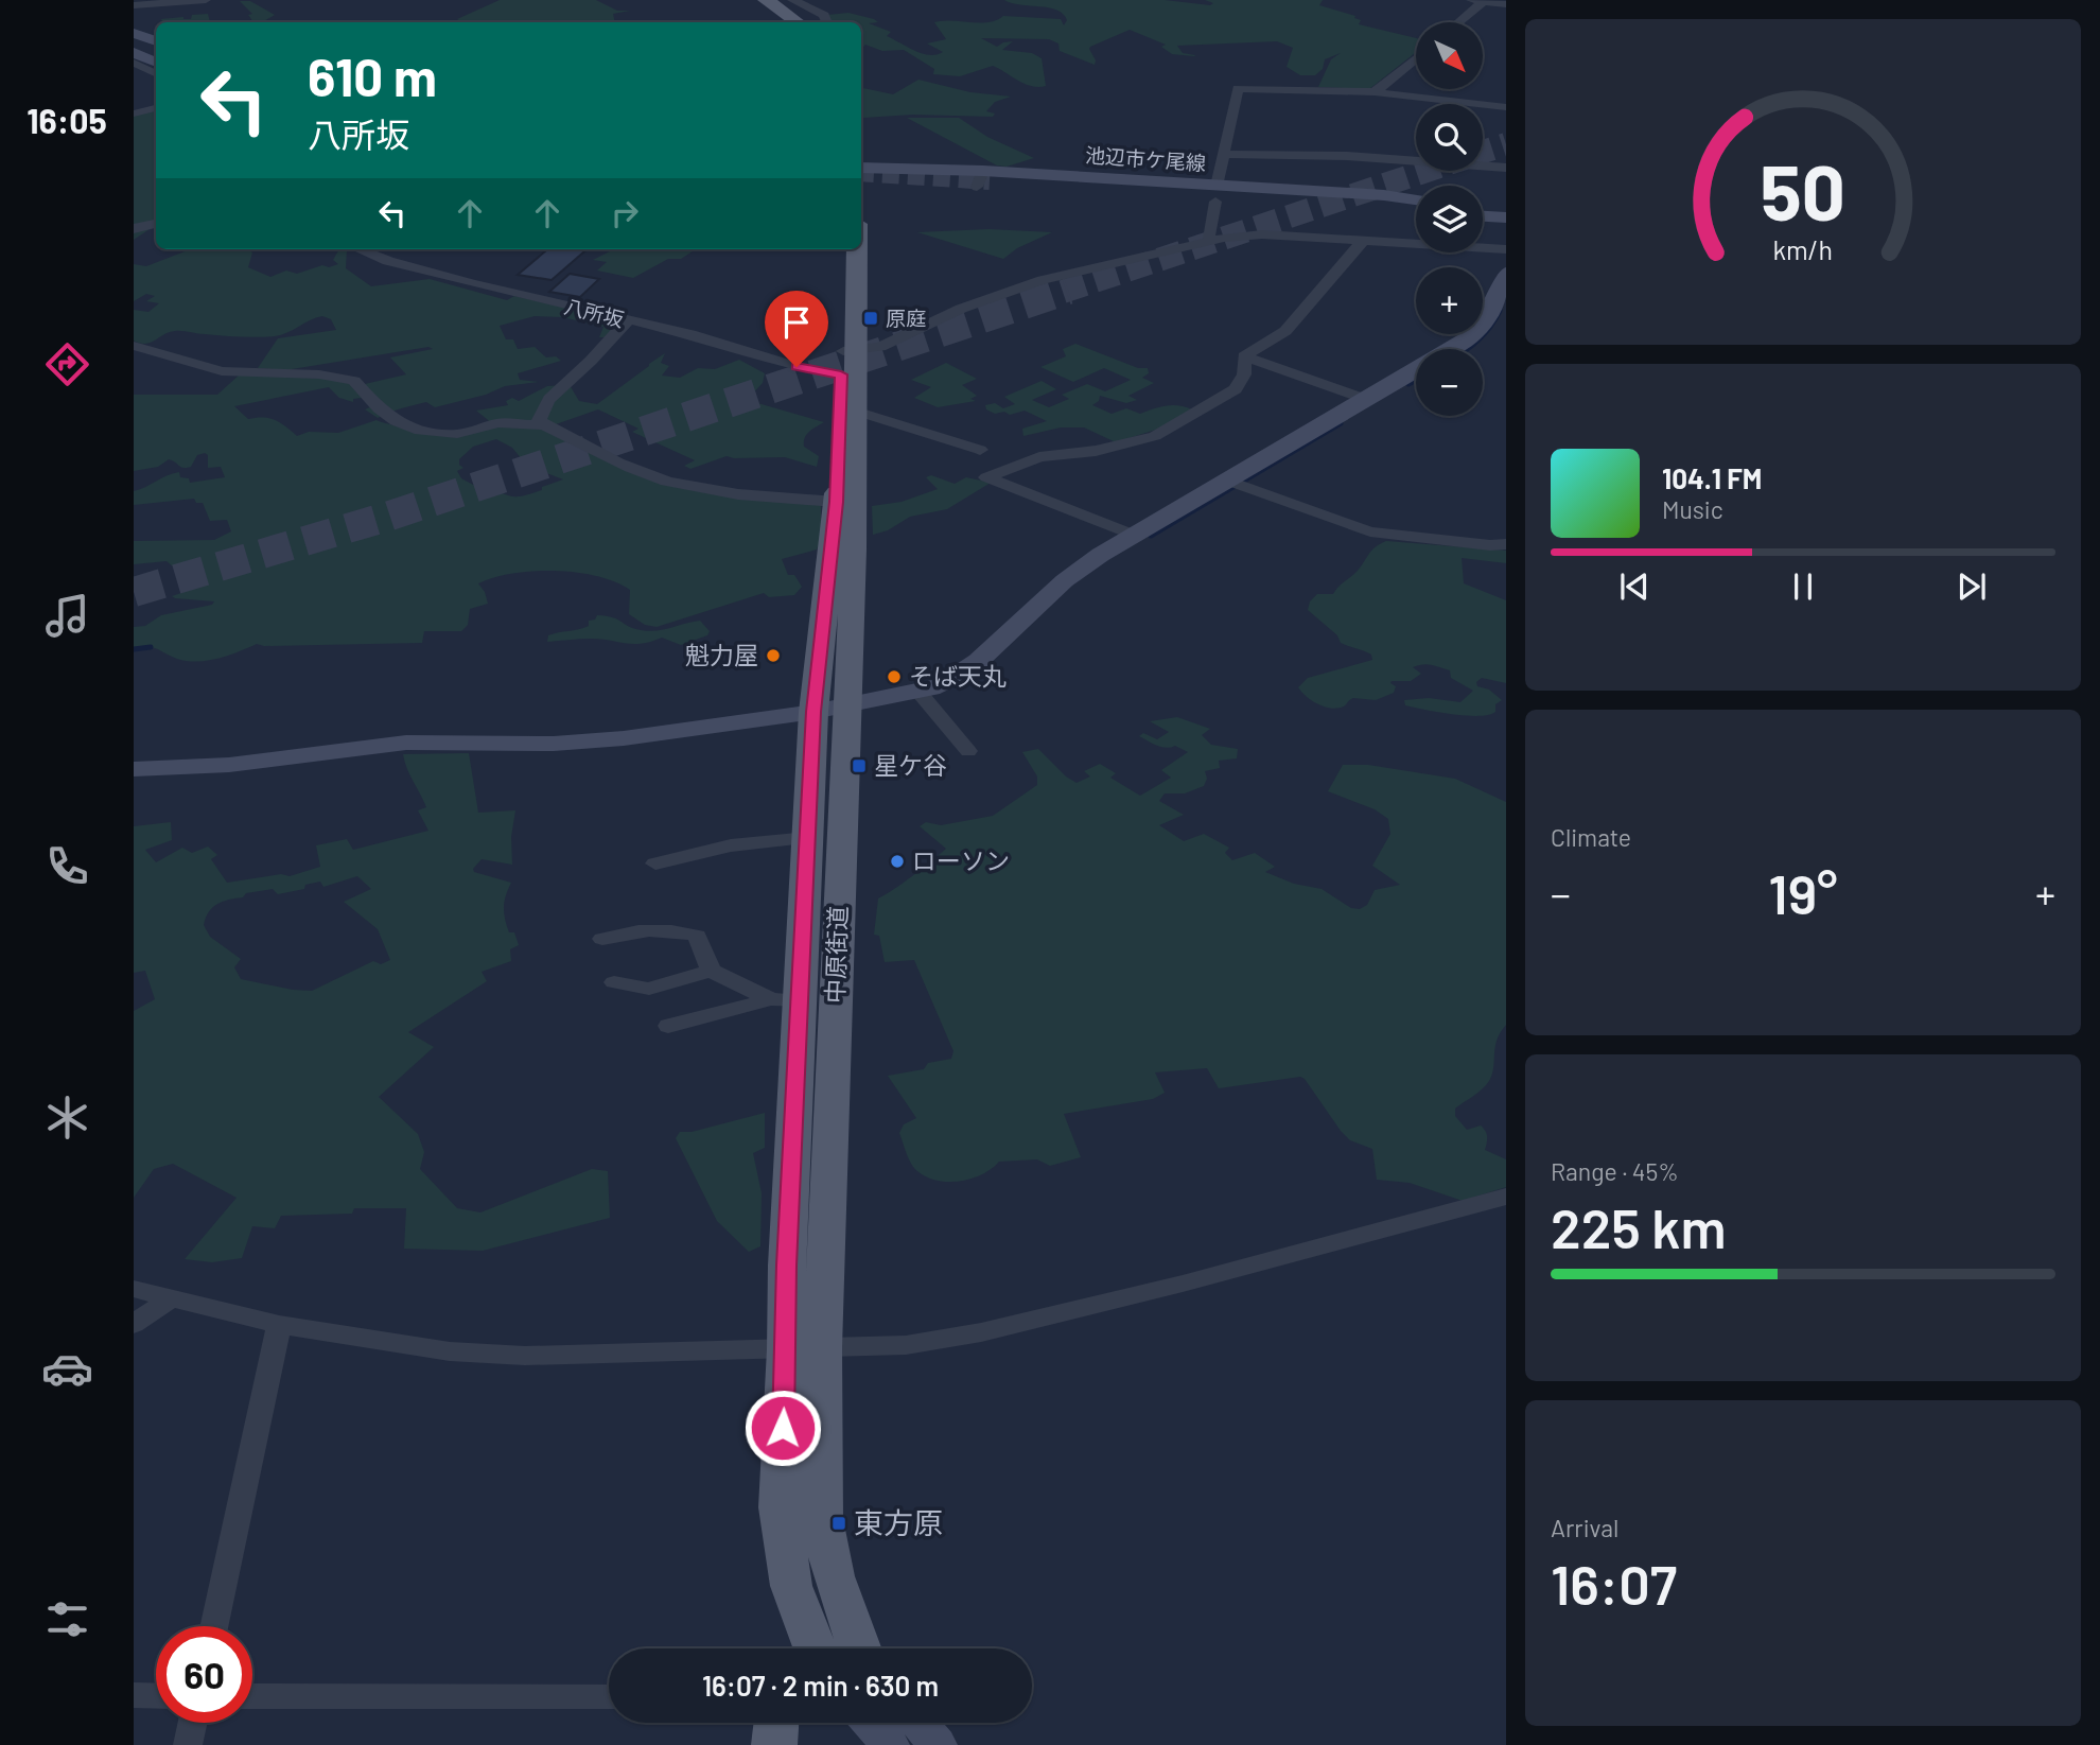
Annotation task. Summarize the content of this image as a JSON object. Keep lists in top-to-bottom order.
{
  "streets": {
    "main road": ["中原街道"],
    "street": ["池辺市ケ尾線", "八所坂"]
  },
  "crossings": [
    ["八所坂", "中原街道"]
  ],
  "places": {
    "transit": ["原庭", "星ケ谷", "東方原"],
    "other": ["魁力屋", "そば天丸", "ローソン"]
  },
  "north": "bottom right",
  "page": {
    "tabs": "16:05",
    "map_buttons": ["+", "−"],
    "turn": ["610 m", "八所坂"],
    "song": ["104.1 FM", "Music"],
    "tile": [
      "Climate",
      ["Range · 45%", "225 km"],
      ["Arrival", "16:07"]
    ],
    "heat": ["−", "19°", "+"],
    "limit": "60",
    "trip": "16:07 · 2 min · 630 m",
    "gauge": ["50", "km/h"]
  }
}
